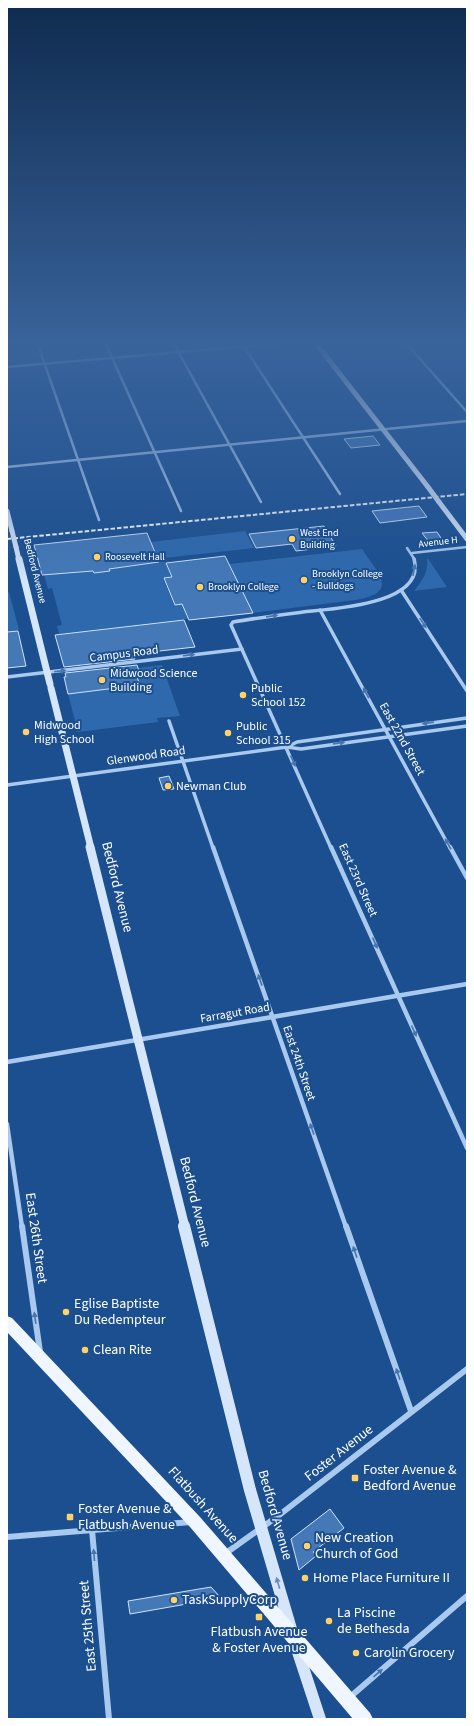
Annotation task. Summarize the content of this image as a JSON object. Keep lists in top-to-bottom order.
{
  "streets": {
    "main road": ["Bedford Avenue", "Flatbush Avenue"],
    "street": [
      "Avenue H",
      "Campus Road",
      "East 22nd Street",
      "Glenwood Road",
      "East 23rd Street",
      "Farragut Road",
      "East 24th Street",
      "East 26th Street",
      "Foster Avenue",
      "East 25th Street"
    ]
  },
  "crossings": [
    ["Bedford Avenue", "Campus Road"],
    ["Bedford Avenue", "Glenwood Road"],
    ["Bedford Avenue", "Farragut Road"],
    ["Bedford Avenue", "Foster Avenue"],
    ["Bedford Avenue", "Flatbush Avenue"],
    ["Campus Road", "East 23rd Street"],
    ["East 22nd Street", "Glenwood Road"],
    ["East 22nd Street", "East 23rd Street"],
    ["Glenwood Road", "East 23rd Street"],
    ["Glenwood Road", "East 24th Street"],
    ["East 23rd Street", "Farragut Road"],
    ["Farragut Road", "East 24th Street"],
    ["East 24th Street", "Foster Avenue"],
    ["East 26th Street", "Flatbush Avenue"],
    ["Foster Avenue", "Flatbush Avenue"]
  ],
  "one_way": [
    "Campus Road",
    "East 22nd Street",
    "East 23rd Street",
    "East 24th Street",
    "East 26th Street",
    "East 25th Street"
  ],
  "places": {
    "other": [
      "West End Building",
      "Roosevelt Hall",
      "Brooklyn College - Bulldogs",
      "Brooklyn College",
      "Midwood Science Building",
      "Public School 152",
      "Midwood High School",
      "Public School 315",
      "Newman Club",
      "Eglise Baptiste Du Redempteur",
      "Clean Rite",
      "New Creation Church of God",
      "Home Place Furniture II",
      "TaskSupplyCorp",
      "La Piscine de Bethesda",
      "Carolin Grocery"
    ],
    "transit": ["Foster Avenue & Bedford Avenue", "Foster Avenue & Flatbush Avenue", "Flatbush Avenue & Foster Avenue"]
  }
}
